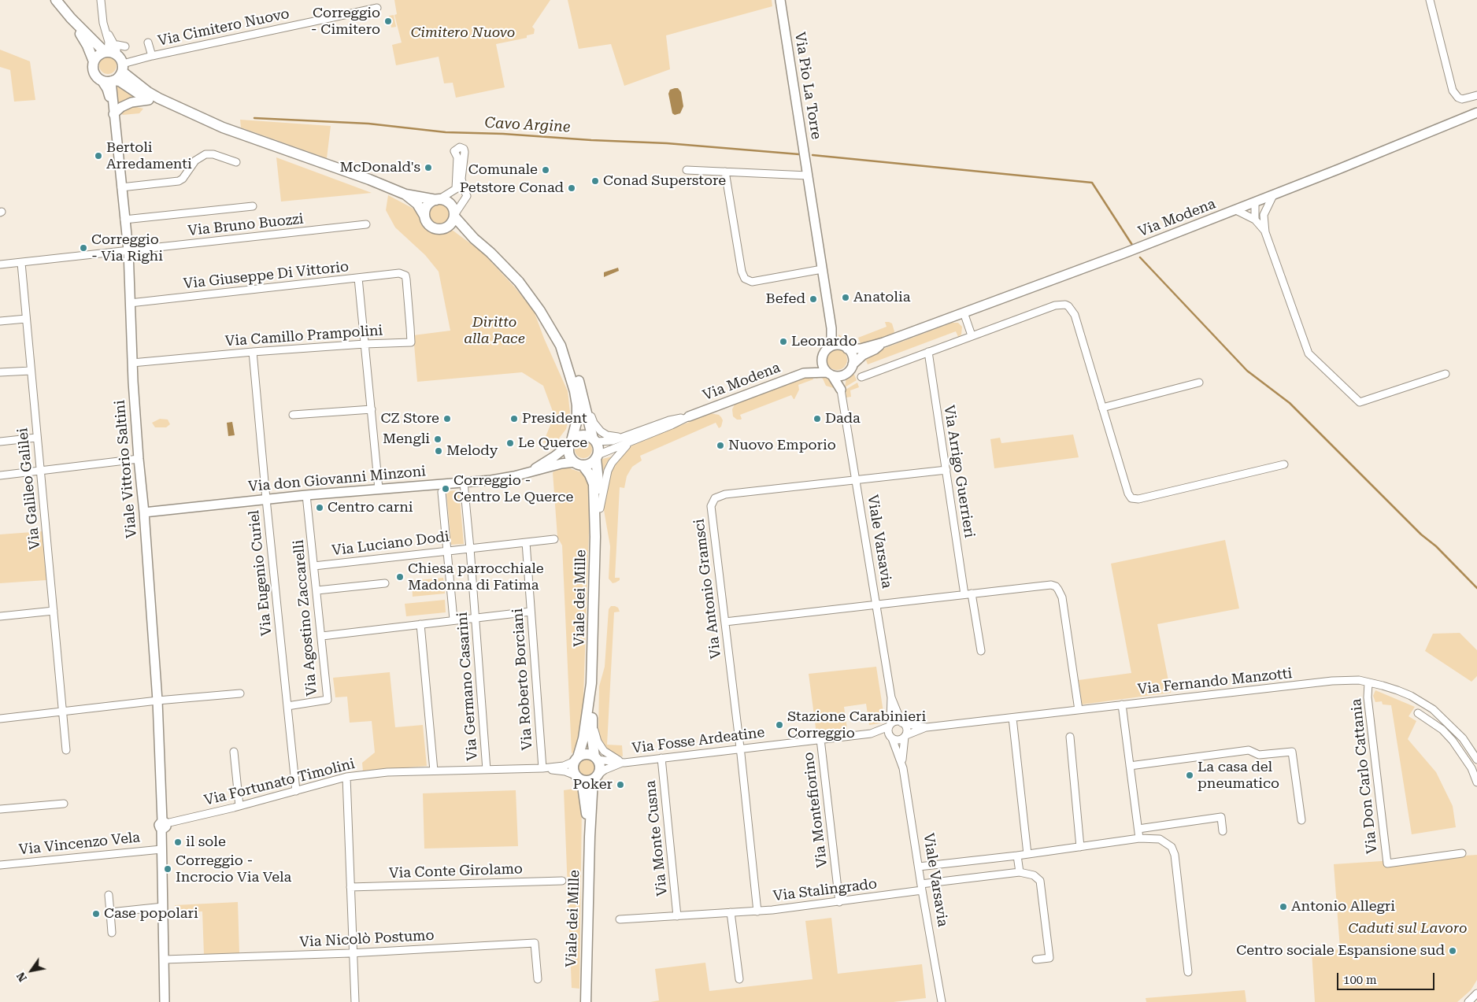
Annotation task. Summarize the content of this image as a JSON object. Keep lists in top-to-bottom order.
{
  "streets": {
    "main road": ["Viale dei Mille"],
    "street": [
      "Via Cimitero Nuovo",
      "Via Pio La Torre",
      "Via Modena",
      "Via Bruno Buozzi",
      "Via Giuseppe Di Vittorio",
      "Via Camillo Prampolini",
      "Viale Vittorio Saltini",
      "Via Arrigo Guerrieri",
      "Via don Giovanni Minzoni",
      "Via Galileo Galilei",
      "Viale Varsavia",
      "Via Luciano Dodi",
      "Via Eugenio Curiel",
      "Via Antonio Gramsci",
      "Via Agostino Zaccarelli",
      "Via Roberto Borciani",
      "Via Fernando Manzotti",
      "Via Germano Casarini",
      "Via Fosse Ardeatine",
      "Via Don Carlo Cattania",
      "Via Fortunato Timolini",
      "Via Montefiorino",
      "Via Monte Cusna",
      "Via Vincenzo Vela",
      "Via Conte Girolamo",
      "Via Stalingrado",
      "Via Nicolò Postumo"
    ]
  },
  "crossings": [
    ["Via Cimitero Nuovo", "Viale Vittorio Saltini"],
    ["Via Pio La Torre", "Via Modena"],
    ["Via Pio La Torre", "Viale Varsavia"],
    ["Via Modena", "Via don Giovanni Minzoni"],
    ["Via Modena", "Viale Varsavia"],
    ["Via Modena", "Viale dei Mille"],
    ["Via Bruno Buozzi", "Viale Vittorio Saltini"],
    ["Via Bruno Buozzi", "Via Galileo Galilei"],
    ["Via Giuseppe Di Vittorio", "Via Camillo Prampolini"],
    ["Via Giuseppe Di Vittorio", "Viale Vittorio Saltini"],
    ["Via Camillo Prampolini", "Viale Vittorio Saltini"],
    ["Via Camillo Prampolini", "Via Eugenio Curiel"],
    ["Viale Vittorio Saltini", "Via don Giovanni Minzoni"],
    ["Viale Vittorio Saltini", "Via Fortunato Timolini"],
    ["Viale Vittorio Saltini", "Via Vincenzo Vela"],
    ["Viale Vittorio Saltini", "Via Nicolò Postumo"],
    ["Via don Giovanni Minzoni", "Via Eugenio Curiel"],
    ["Via don Giovanni Minzoni", "Viale dei Mille"],
    ["Via don Giovanni Minzoni", "Via Agostino Zaccarelli"],
    ["Via don Giovanni Minzoni", "Via Germano Casarini"],
    ["Viale Varsavia", "Via Antonio Gramsci"],
    ["Viale Varsavia", "Via Fernando Manzotti"],
    ["Viale Varsavia", "Via Fosse Ardeatine"],
    ["Viale Varsavia", "Via Stalingrado"],
    ["Via Luciano Dodi", "Via Agostino Zaccarelli"],
    ["Via Luciano Dodi", "Via Roberto Borciani"],
    ["Via Luciano Dodi", "Via Germano Casarini"],
    ["Via Eugenio Curiel", "Via Agostino Zaccarelli"],
    ["Via Eugenio Curiel", "Via Fortunato Timolini"],
    ["Via Antonio Gramsci", "Via Fosse Ardeatine"],
    ["Via Antonio Gramsci", "Via Stalingrado"],
    ["Viale dei Mille", "Via Fosse Ardeatine"],
    ["Viale dei Mille", "Via Fortunato Timolini"],
    ["Via Roberto Borciani", "Via Fortunato Timolini"],
    ["Via Fernando Manzotti", "Via Fosse Ardeatine"],
    ["Via Fernando Manzotti", "Via Don Carlo Cattania"],
    ["Via Germano Casarini", "Via Fortunato Timolini"],
    ["Via Fosse Ardeatine", "Via Fortunato Timolini"],
    ["Via Fosse Ardeatine", "Via Montefiorino"],
    ["Via Fosse Ardeatine", "Via Monte Cusna"],
    ["Via Montefiorino", "Via Stalingrado"],
    ["Via Monte Cusna", "Via Stalingrado"]
  ],
  "water": ["Cavo Argine"],
  "parks": ["Cimitero Nuovo", "Diritto alla Pace", "Caduti sul Lavoro"],
  "places": [
    "Correggio - Cimitero",
    "Bertoli Arredamenti",
    "McDonald's",
    "Comunale",
    "Conad Superstore",
    "Petstore Conad",
    "Correggio - Via Righi",
    "Anatolia",
    "Befed",
    "Leonardo",
    "CZ Store",
    "President",
    "Dada",
    "Mengli",
    "Le Querce",
    "Nuovo Emporio",
    "Melody",
    "Correggio - Centro Le Querce",
    "Centro carni",
    "Chiesa parrocchiale Madonna di Fatima",
    "Stazione Carabinieri Correggio",
    "La casa del pneumatico",
    "Poker",
    "il sole",
    "Correggio - Incrocio Via Vela",
    "Antonio Allegri",
    "Case popolari",
    "Centro sociale Espansione sud"
  ],
  "scale_bar": "100 m",
  "north": "bottom left"
}
